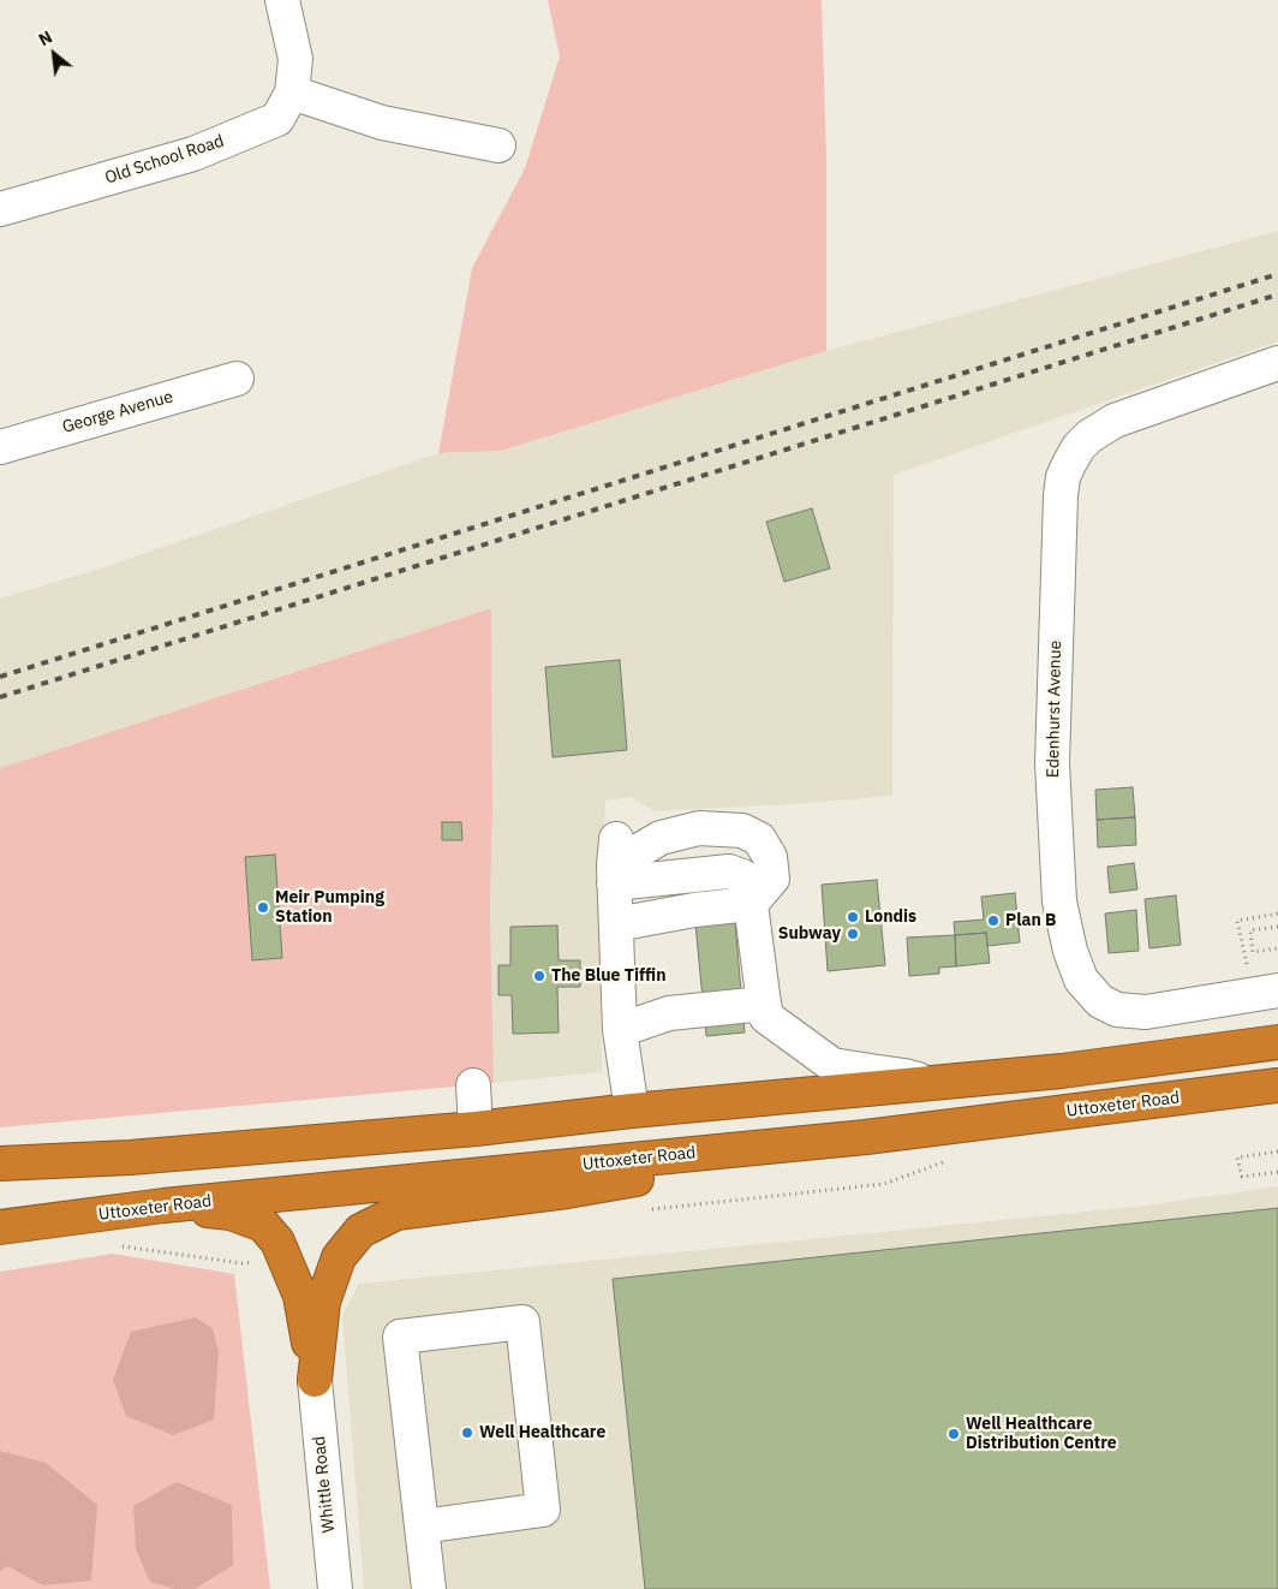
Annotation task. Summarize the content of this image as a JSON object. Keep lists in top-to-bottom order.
{
  "streets": {
    "highway": ["Uttoxeter Road"],
    "street": [
      "Old School Road",
      "George Avenue",
      "Edenhurst Avenue",
      "Whittle Road"
    ]
  },
  "places": [
    "Meir Pumping Station",
    "Londis",
    "Plan B",
    "Subway",
    "The Blue Tiffin",
    "Well Healthcare",
    "Well Healthcare Distribution Centre"
  ],
  "north": "top left"
}
